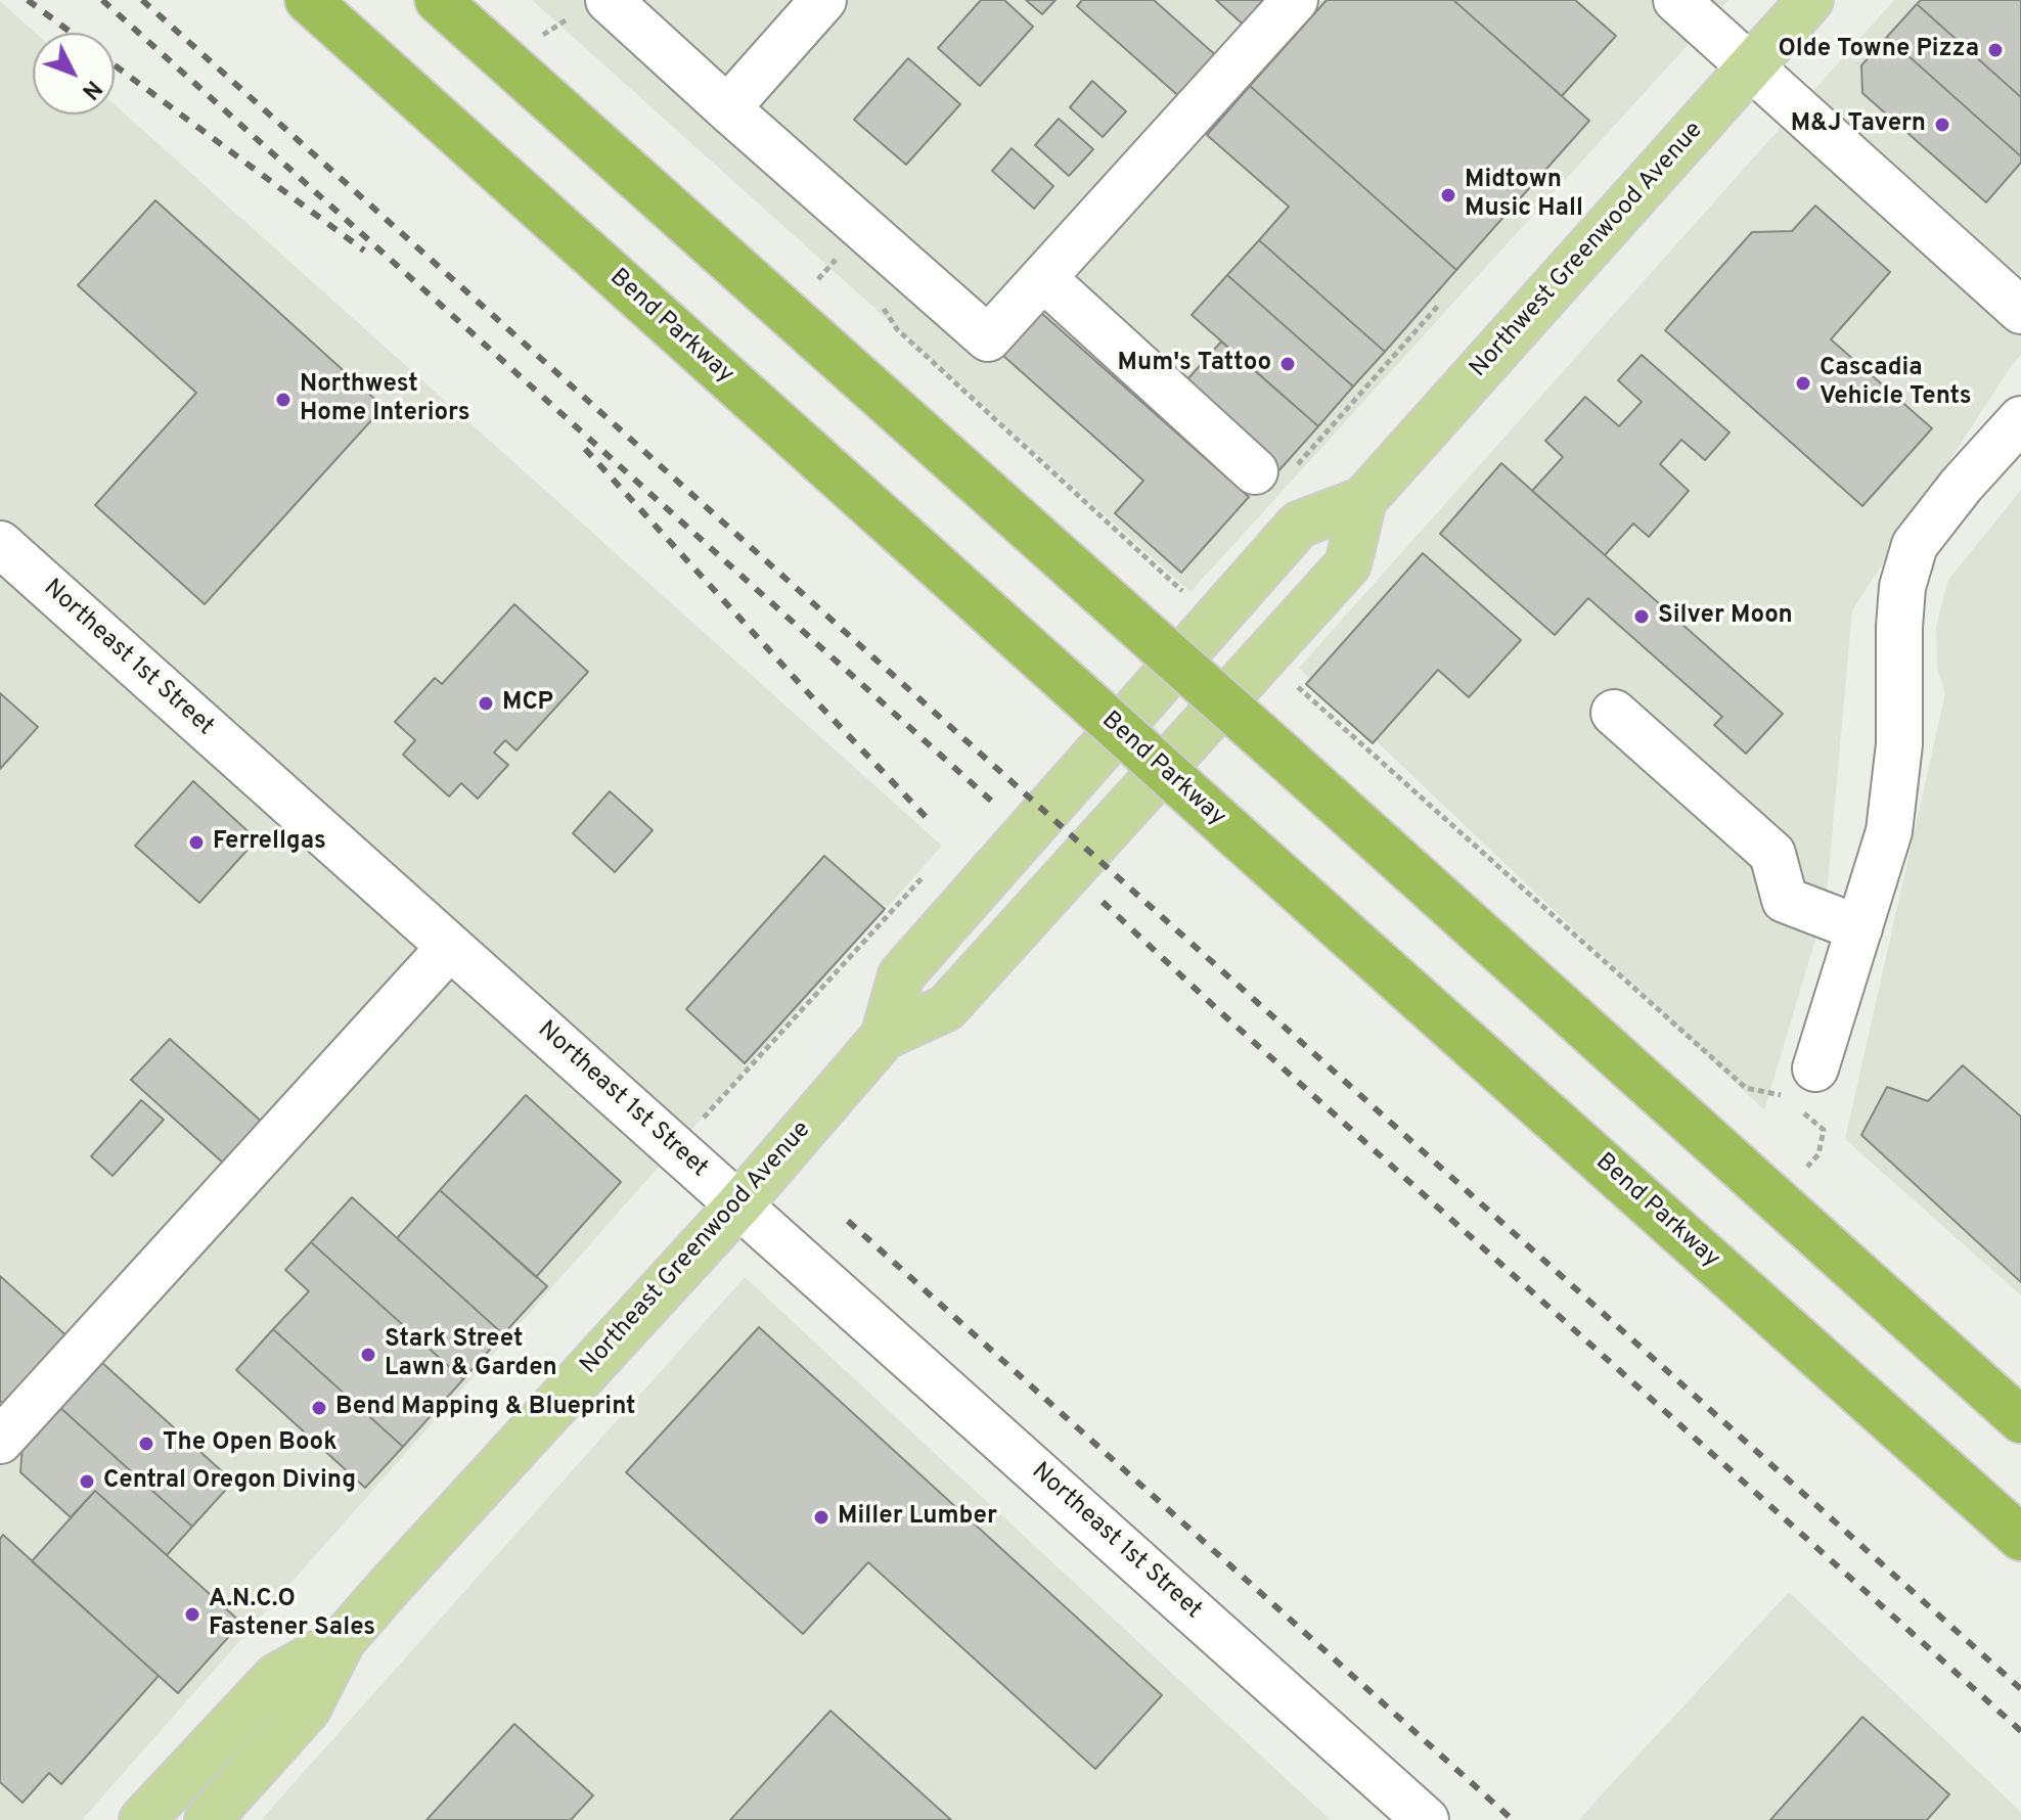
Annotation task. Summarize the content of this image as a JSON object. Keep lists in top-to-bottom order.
{
  "streets": {
    "highway": ["Bend Parkway"],
    "main road": ["Northwest Greenwood Avenue", "Northeast Greenwood Avenue"],
    "street": ["Northeast 1st Street"]
  },
  "crossings": [
    ["Northwest Greenwood Avenue", "Northeast Greenwood Avenue"],
    ["Northeast 1st Street", "Northeast Greenwood Avenue"]
  ],
  "places": [
    "Olde Towne Pizza",
    "M&J Tavern",
    "Midtown Music Hall",
    "Mum's Tattoo",
    "Cascadia Vehicle Tents",
    "Northwest Home Interiors",
    "Silver Moon",
    "MCP",
    "Ferrellgas",
    "Stark Street Lawn & Garden",
    "Bend Mapping & Blueprint",
    "The Open Book",
    "Central Oregon Diving",
    "Miller Lumber",
    "A.N.C.O Fastener Sales"
  ],
  "north": "bottom right"
}
